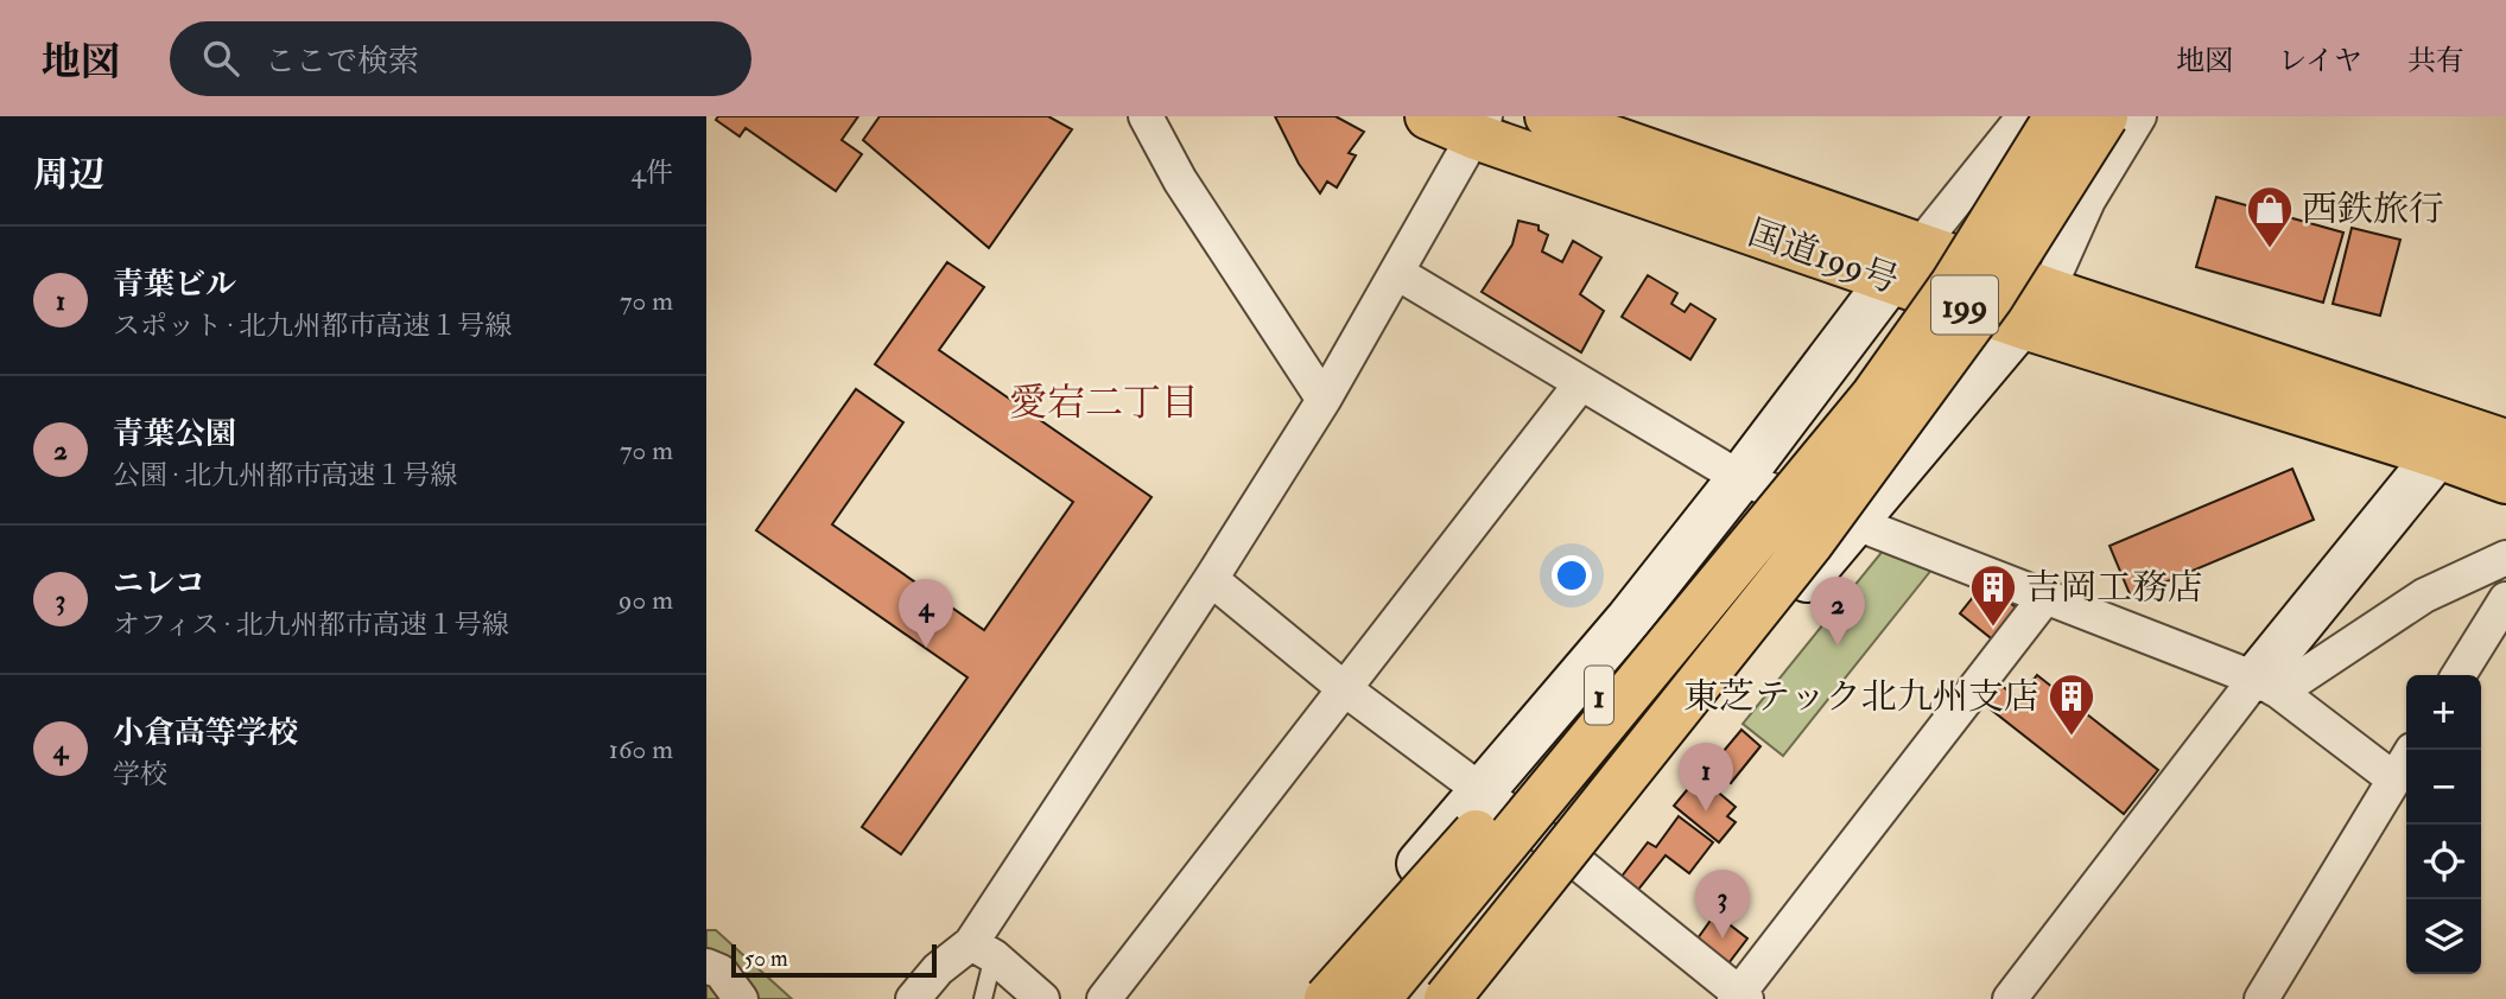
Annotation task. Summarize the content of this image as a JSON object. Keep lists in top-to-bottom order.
{
  "streets": {
    "highway": ["国道199号", "199", "1"]
  },
  "districts": ["愛宕二丁目"],
  "places": {
    "shop": ["西鉄旅行"],
    "building": ["吉岡工務店", "東芝テック北九州支店"]
  },
  "scale_bar": "50 m",
  "page": {
    "header": "地図",
    "search": "ここで検索",
    "nav": ["地図", "レイヤ", "共有"],
    "heading": ["周辺", "4件"],
    "list": [
      {
        "mark": "1",
        "name": "青葉ビル",
        "note": "スポット · 北九州都市高速１号線",
        "value": "70 m"
      },
      {
        "mark": "2",
        "name": "青葉公園",
        "note": "公園 · 北九州都市高速１号線",
        "value": "70 m"
      },
      {
        "mark": "3",
        "name": "ニレコ",
        "note": "オフィス · 北九州都市高速１号線",
        "value": "90 m"
      },
      {
        "mark": "4",
        "name": "小倉高等学校",
        "note": "学校",
        "value": "160 m"
      }
    ],
    "pins": [
      "2",
      "4",
      "1",
      "3"
    ],
    "map_buttons": ["+", "−"],
    "scale": "50 m"
  }
}
